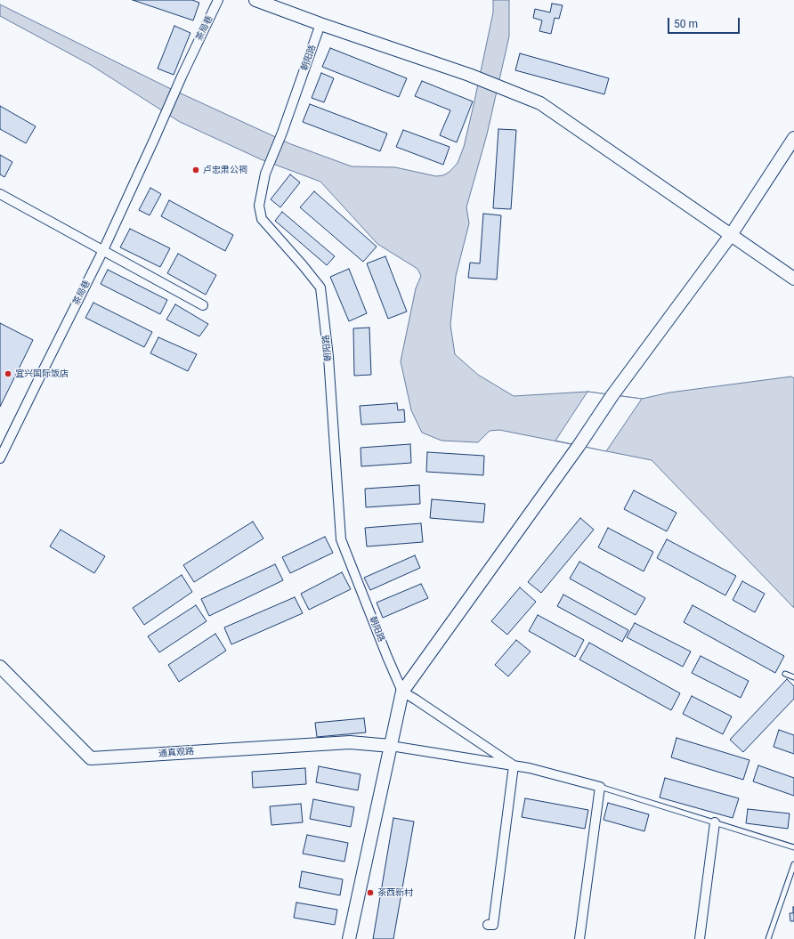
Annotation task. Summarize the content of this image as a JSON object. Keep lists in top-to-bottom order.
{
  "streets": {
    "main road": ["通真观路"],
    "street": ["茶局巷", "朝阳路"]
  },
  "places": ["卢忠肃公祠", "宜兴国际饭店", "茶西新村"],
  "scale_bar": "50 m"
}
